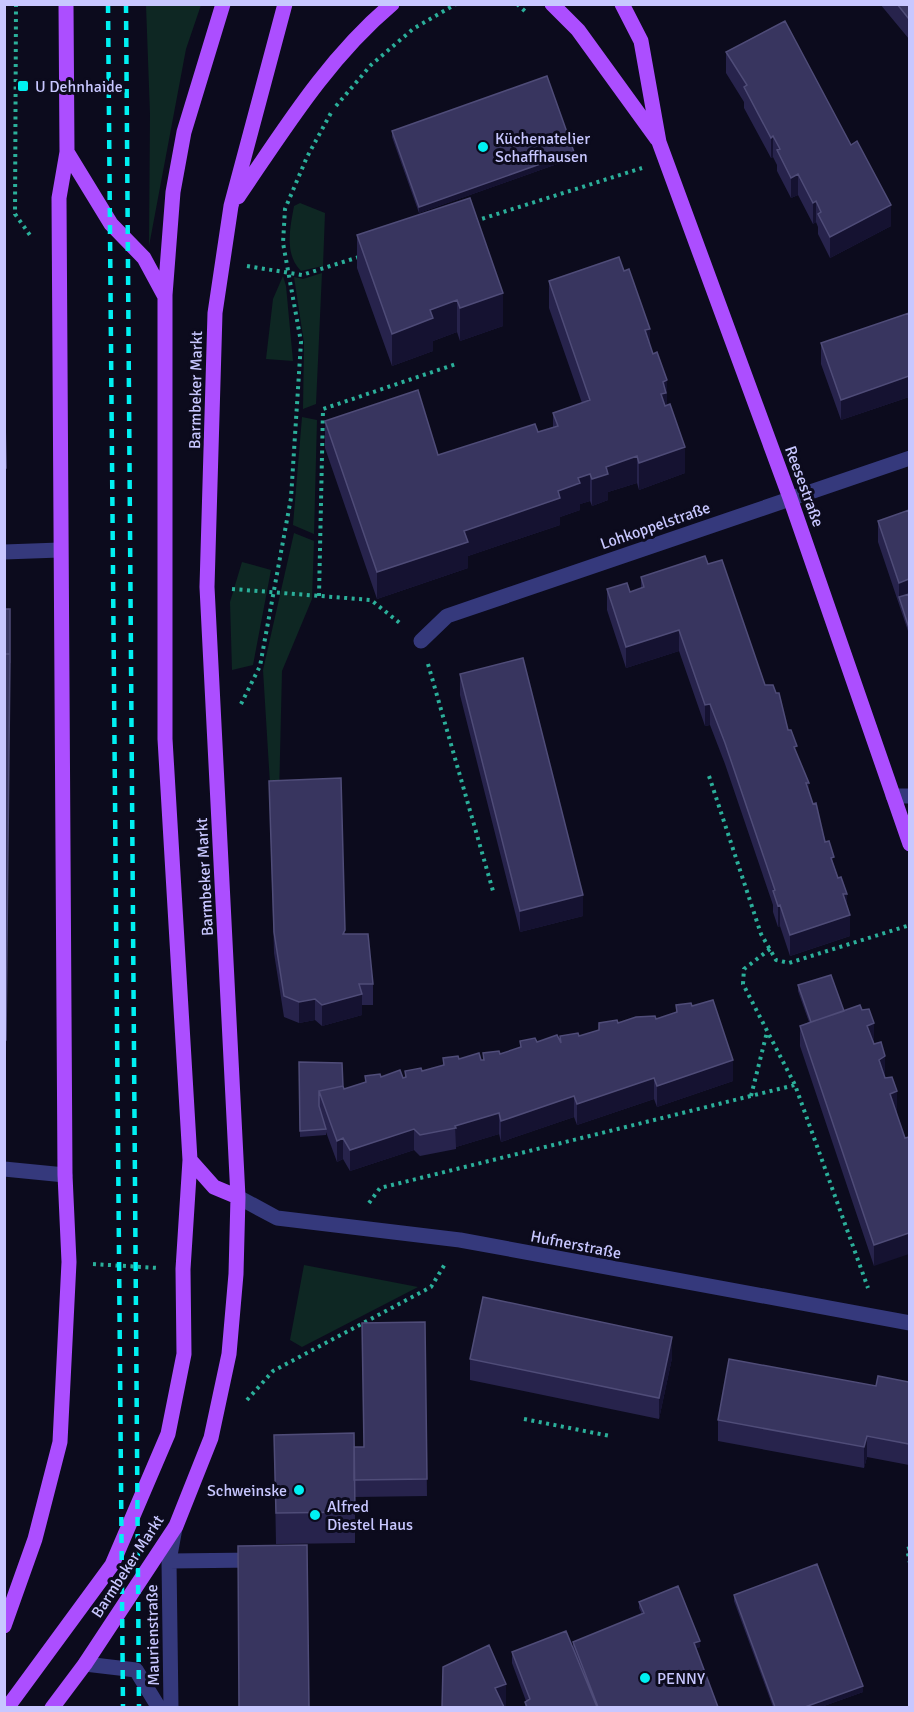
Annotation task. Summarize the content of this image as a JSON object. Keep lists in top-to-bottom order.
{
  "streets": {
    "main road": ["Barmbeker Markt", "Reesestraße"],
    "street": ["Lohkoppelstraße", "Hufnerstraße", "Maurienstraße"]
  },
  "crossings": [
    ["Barmbeker Markt", "Hufnerstraße"],
    ["Barmbeker Markt", "Maurienstraße"],
    ["Reesestraße", "Lohkoppelstraße"]
  ],
  "places": {
    "transit": ["U Dehnhaide"],
    "other": [
      "Küchenatelier Schaffhausen",
      "Schweinske",
      "Alfred Diestel Haus",
      "PENNY"
    ]
  }
}
